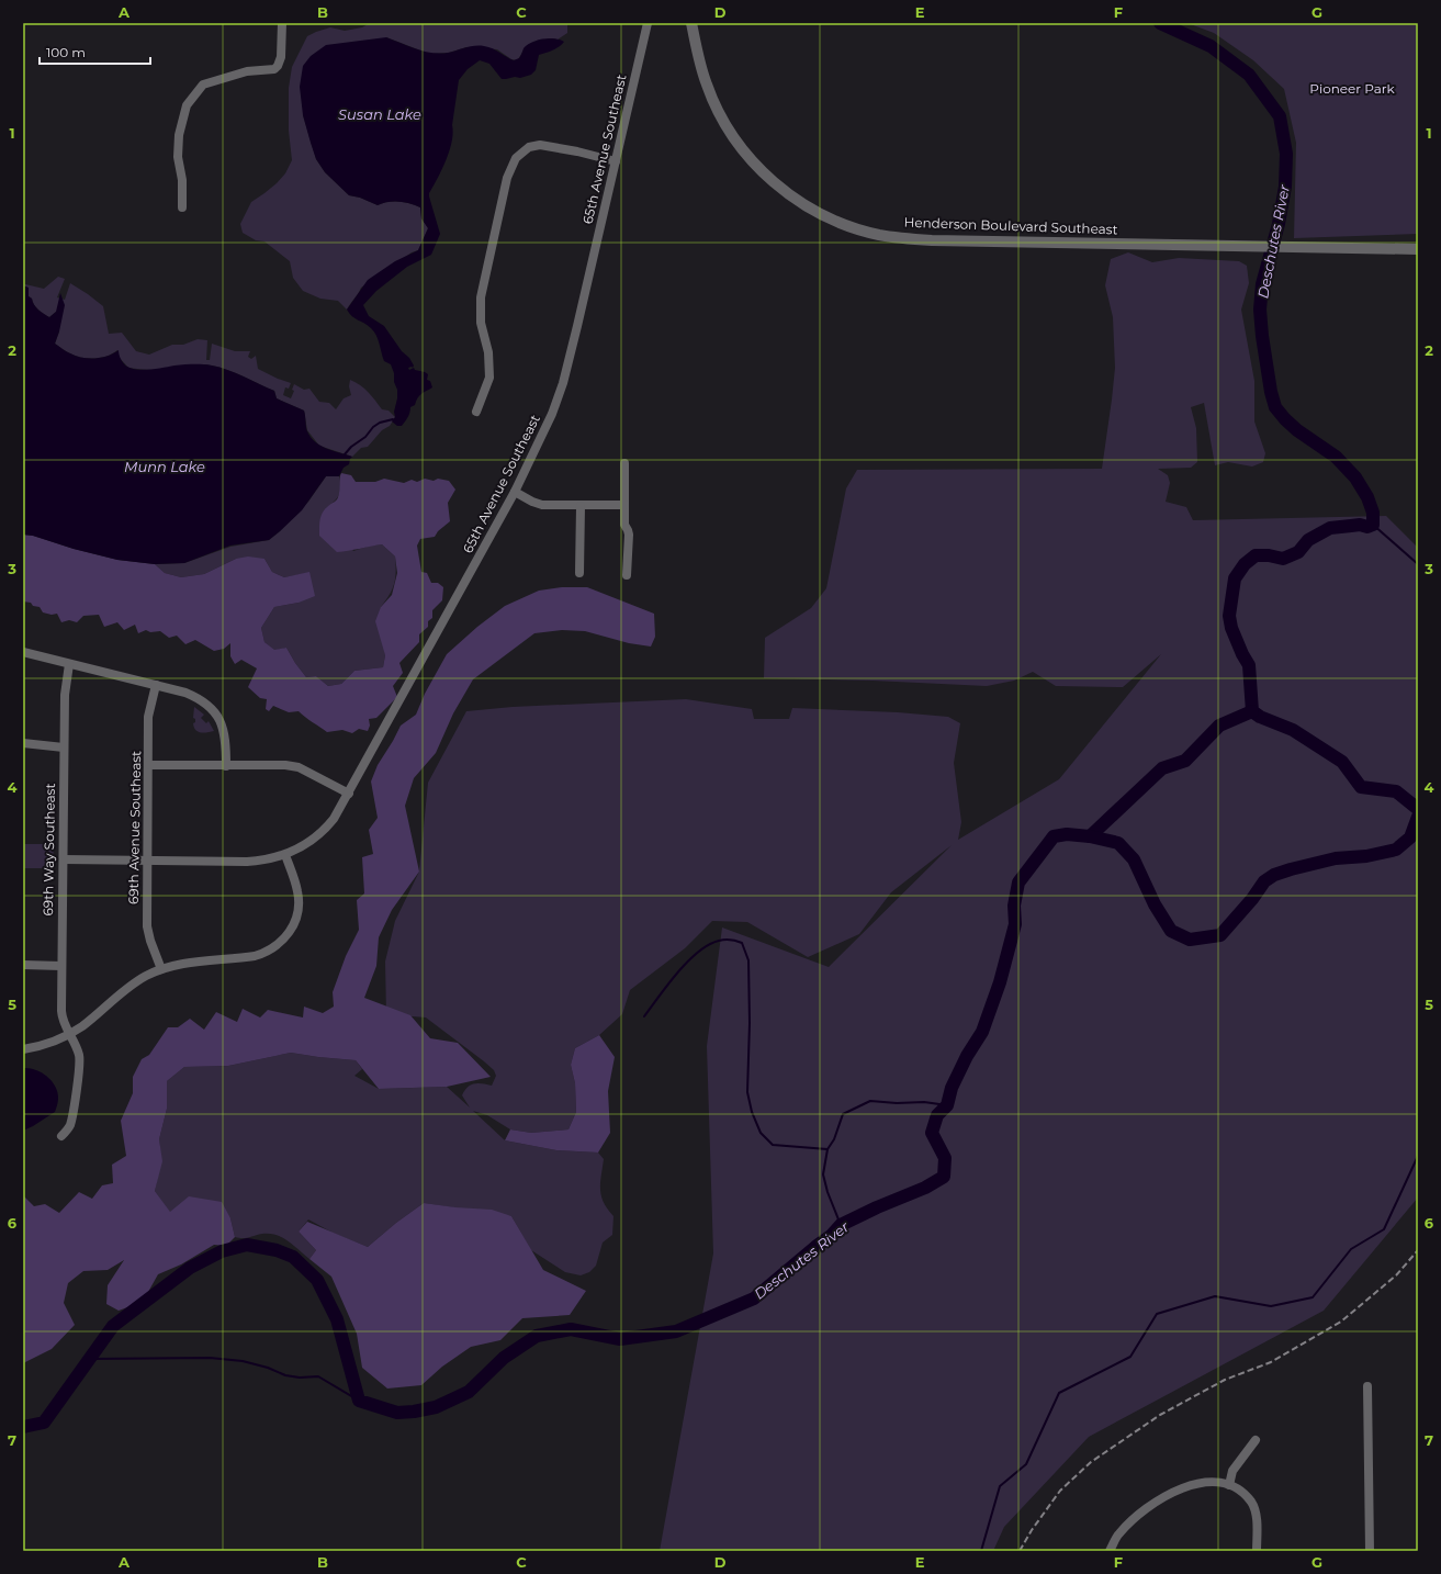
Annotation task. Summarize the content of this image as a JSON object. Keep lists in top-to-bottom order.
{
  "streets": {
    "street": [
      "65th Avenue Southeast",
      "Henderson Boulevard Southeast",
      "69th Avenue Southeast",
      "69th Way Southeast"
    ]
  },
  "crossings": [
    ["65th Avenue Southeast", "69th Avenue Southeast"],
    ["65th Avenue Southeast", "69th Way Southeast"]
  ],
  "water": ["Susan Lake", "Deschutes River", "Munn Lake"],
  "parks": ["Pioneer Park"],
  "scale_bar": "100 m",
  "grid": {
    "columns": [
      "A",
      "B",
      "C",
      "D",
      "E",
      "F",
      "G"
    ],
    "rows": [
      "1",
      "2",
      "3",
      "4",
      "5",
      "6",
      "7"
    ]
  }
}
